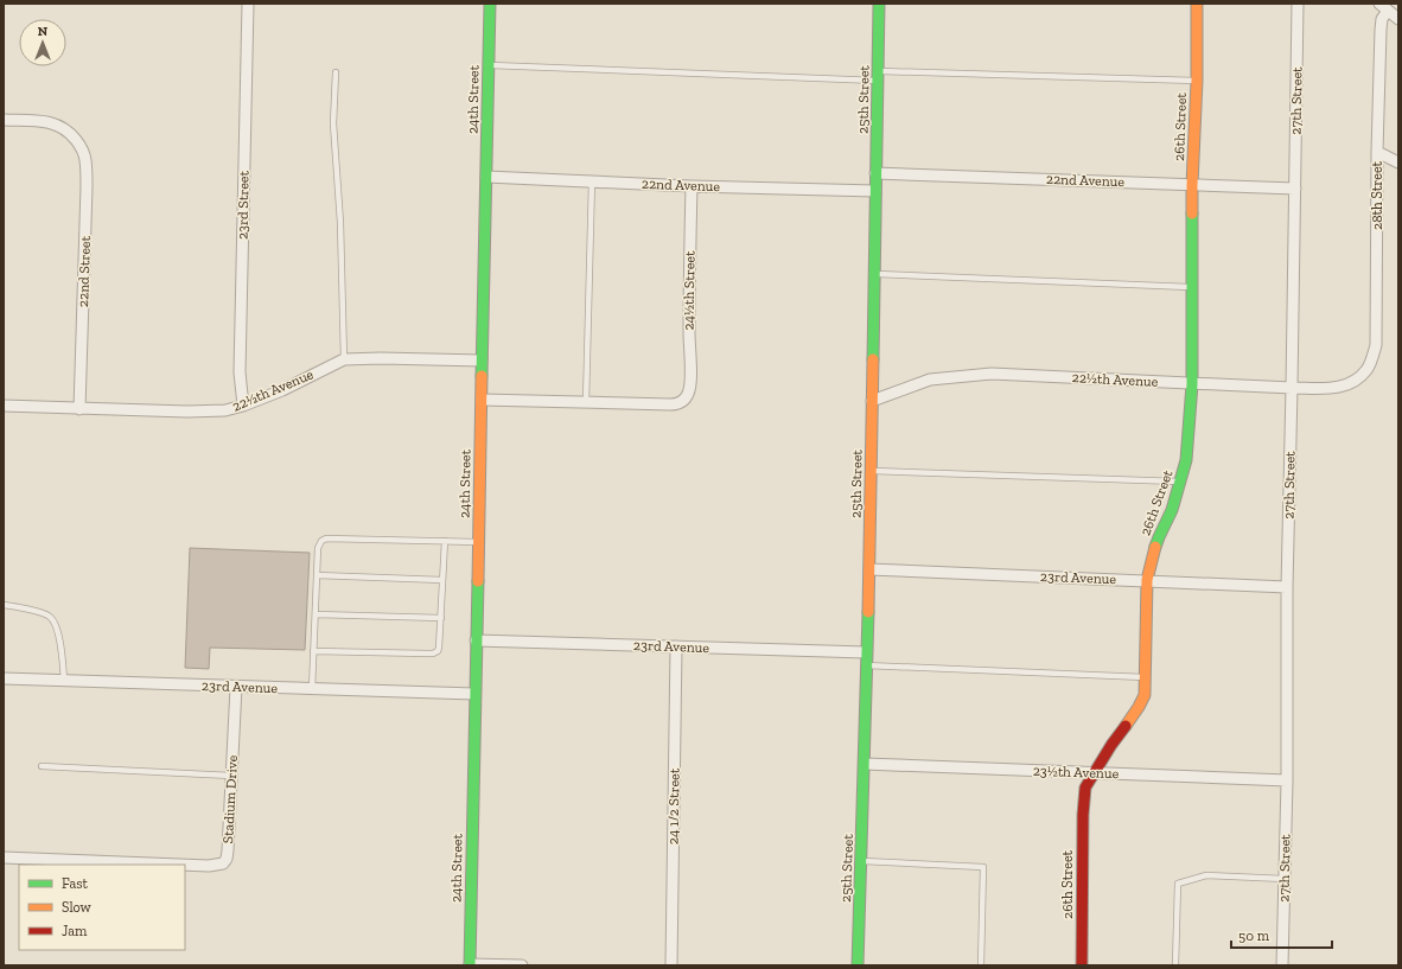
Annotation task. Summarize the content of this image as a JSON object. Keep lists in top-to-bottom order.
{
  "streets": {
    "street": [
      "24th Street",
      "25th Street",
      "27th Street",
      "26th Street",
      "22nd Avenue",
      "28th Street",
      "23rd Street",
      "22nd Street",
      "24½th Street",
      "22½th Avenue",
      "23rd Avenue",
      "23½th Avenue",
      "Stadium Drive",
      "24 1/2 Street"
    ]
  },
  "crossings": [
    ["24th Street", "22nd Avenue"],
    ["24th Street", "22½th Avenue"],
    ["24th Street", "23rd Avenue"],
    ["25th Street", "22nd Avenue"],
    ["25th Street", "22½th Avenue"],
    ["25th Street", "23rd Avenue"],
    ["25th Street", "23½th Avenue"],
    ["27th Street", "22nd Avenue"],
    ["27th Street", "22½th Avenue"],
    ["27th Street", "23rd Avenue"],
    ["27th Street", "23½th Avenue"],
    ["26th Street", "22nd Avenue"],
    ["26th Street", "22½th Avenue"],
    ["26th Street", "23rd Avenue"],
    ["26th Street", "23½th Avenue"],
    ["22nd Avenue", "24½th Street"],
    ["28th Street", "22½th Avenue"],
    ["23rd Street", "22½th Avenue"],
    ["22nd Street", "22½th Avenue"],
    ["23rd Avenue", "Stadium Drive"],
    ["23rd Avenue", "24 1/2 Street"]
  ],
  "legend": ["Fast", "Slow", "Jam"],
  "scale_bar": "50 m",
  "north": "top"
}
